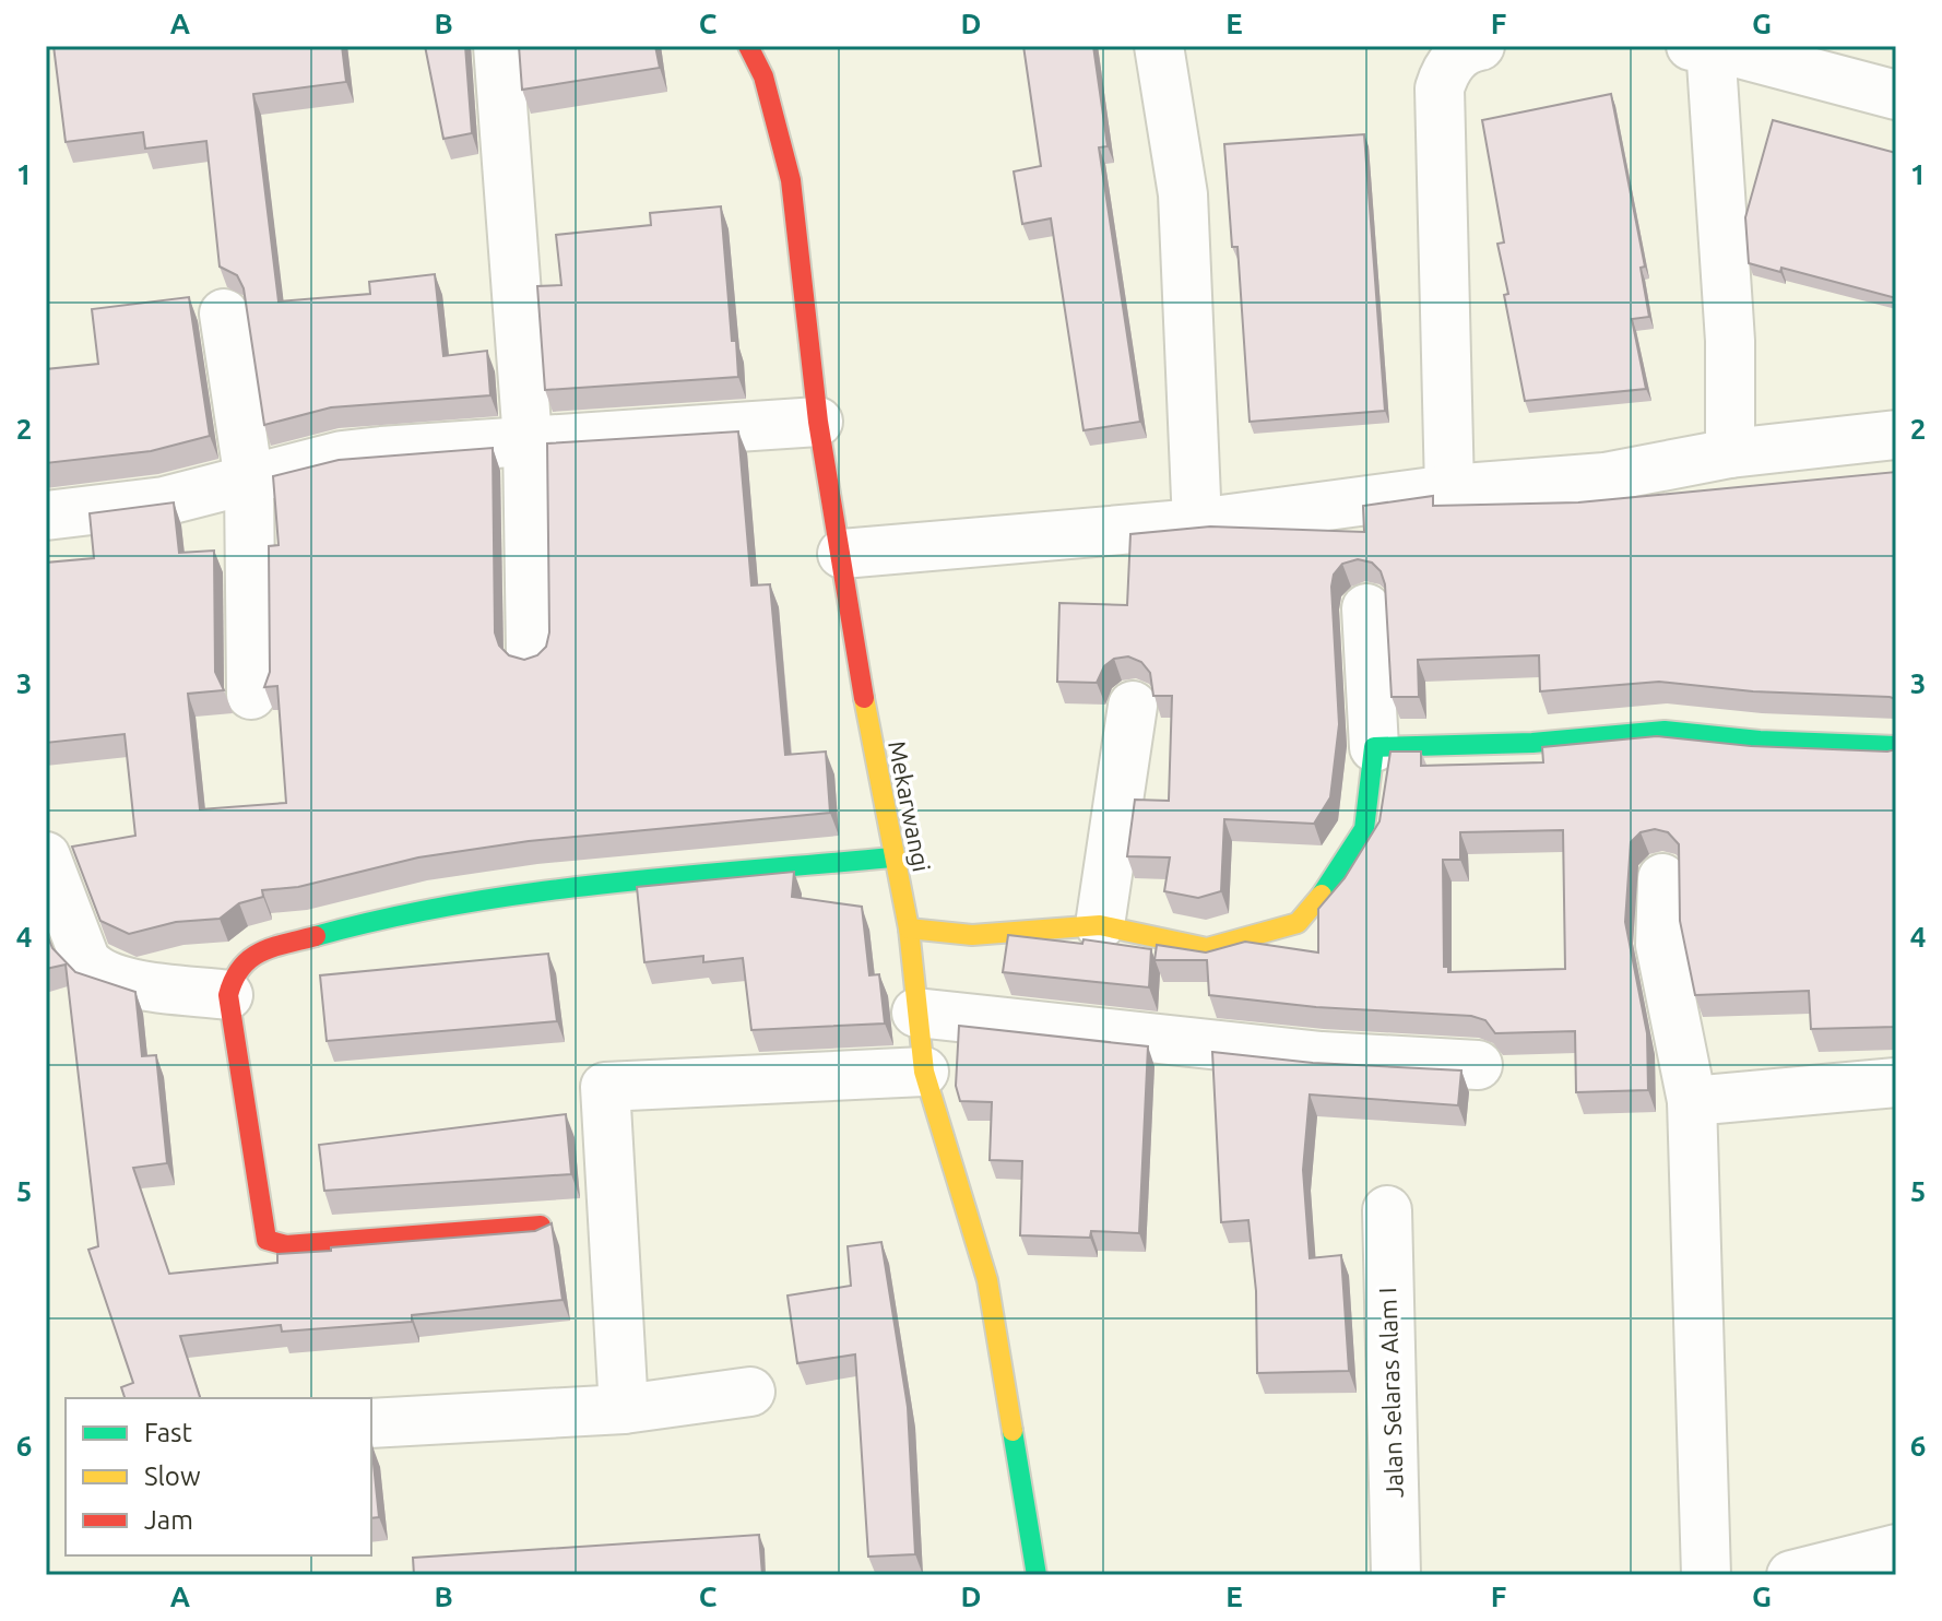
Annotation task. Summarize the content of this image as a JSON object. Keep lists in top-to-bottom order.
{
  "streets": {
    "street": ["Mekarwangi", "Jalan Selaras Alam I"]
  },
  "legend": ["Fast", "Slow", "Jam"],
  "grid": {
    "columns": [
      "A",
      "B",
      "C",
      "D",
      "E",
      "F",
      "G"
    ],
    "rows": [
      "1",
      "2",
      "3",
      "4",
      "5",
      "6"
    ]
  }
}
